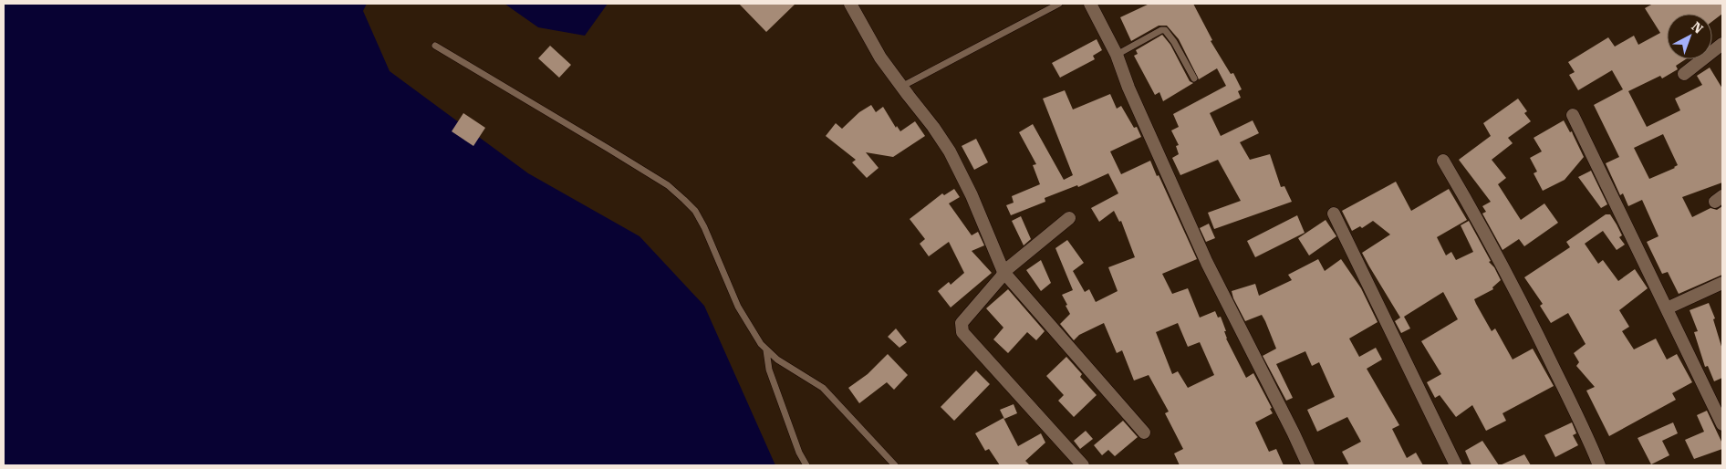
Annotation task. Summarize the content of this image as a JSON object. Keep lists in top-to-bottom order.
{
  "north": "top right"
}
